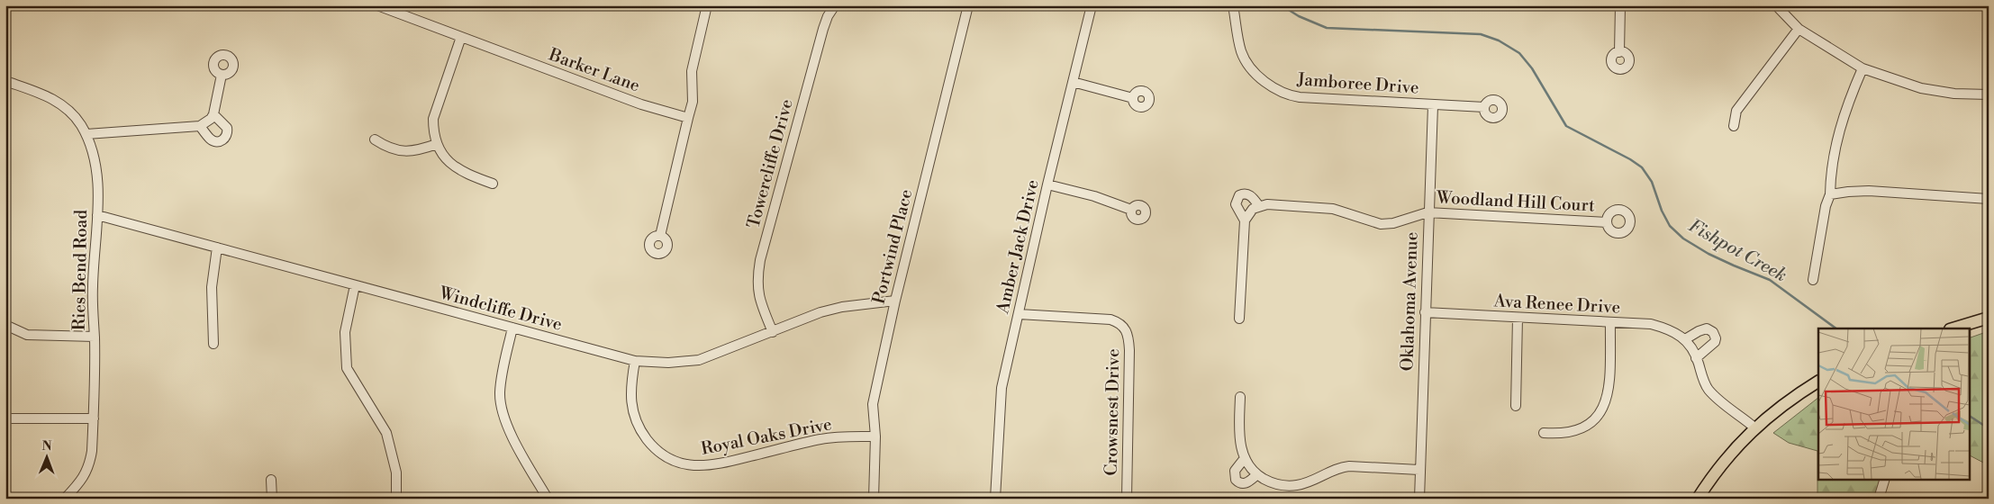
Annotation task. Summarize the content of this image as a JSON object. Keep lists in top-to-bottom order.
{
  "streets": {
    "street": [
      "Barker Lane",
      "Jamboree Drive",
      "Towercliffe Drive",
      "Woodland Hill Court",
      "Portwind Place",
      "Amber Jack Drive",
      "Ries Bend Road",
      "Oklahoma Avenue",
      "Ava Renee Drive",
      "Windcliffe Drive",
      "Crowsnest Drive",
      "Royal Oaks Drive"
    ]
  },
  "crossings": [
    ["Jamboree Drive", "Oklahoma Avenue"],
    ["Towercliffe Drive", "Windcliffe Drive"],
    ["Woodland Hill Court", "Oklahoma Avenue"],
    ["Portwind Place", "Windcliffe Drive"],
    ["Portwind Place", "Royal Oaks Drive"],
    ["Amber Jack Drive", "Crowsnest Drive"],
    ["Ries Bend Road", "Windcliffe Drive"],
    ["Oklahoma Avenue", "Ava Renee Drive"],
    ["Windcliffe Drive", "Royal Oaks Drive"]
  ],
  "water": ["Fishpot Creek"],
  "north": "top"
}
